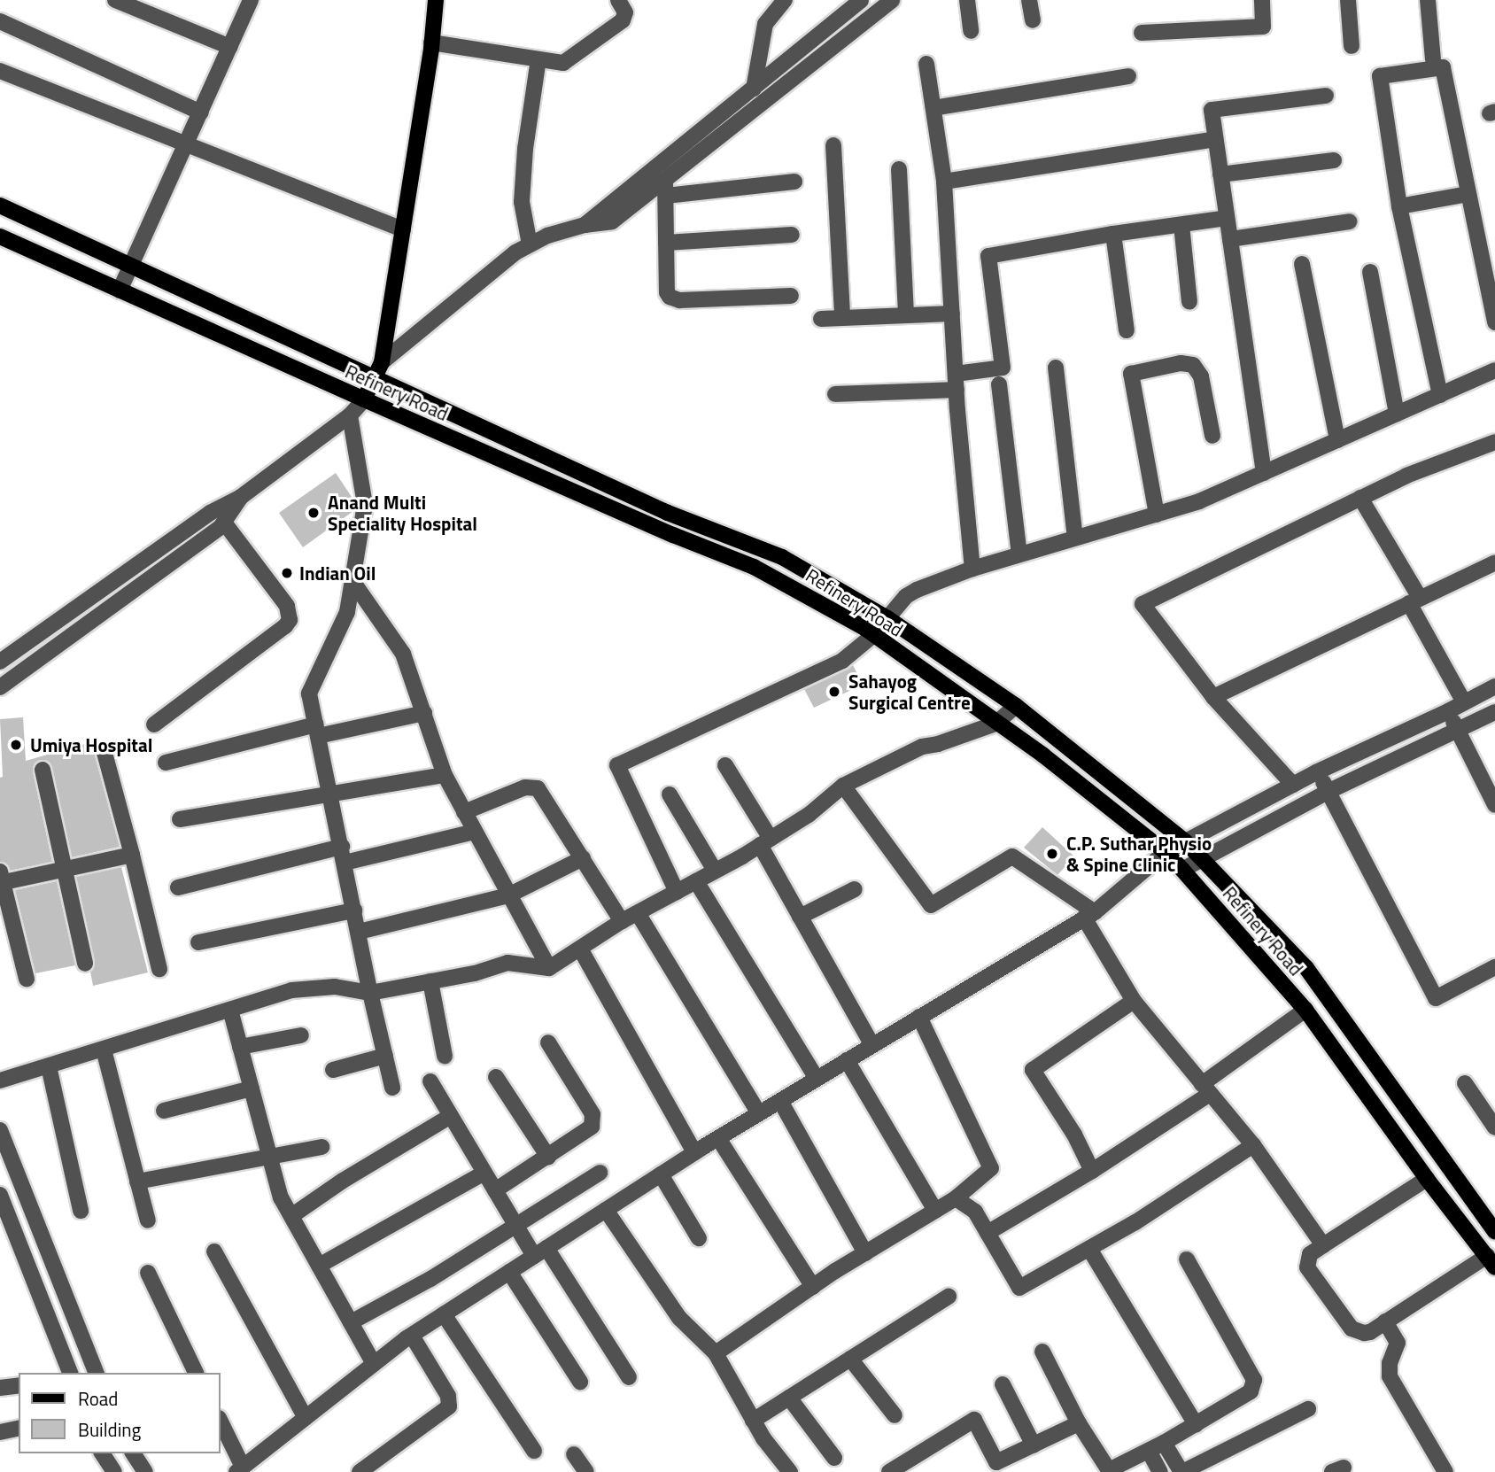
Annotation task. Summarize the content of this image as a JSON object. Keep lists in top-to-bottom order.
{
  "streets": {
    "main road": ["Refinery Road"]
  },
  "places": [
    "Anand Multi Speciality Hospital",
    "Indian Oil",
    "Sahayog Surgical Centre",
    "Umiya Hospital",
    "C.P. Suthar Physio & Spine Clinic"
  ],
  "legend": ["Road", "Building"]
}
